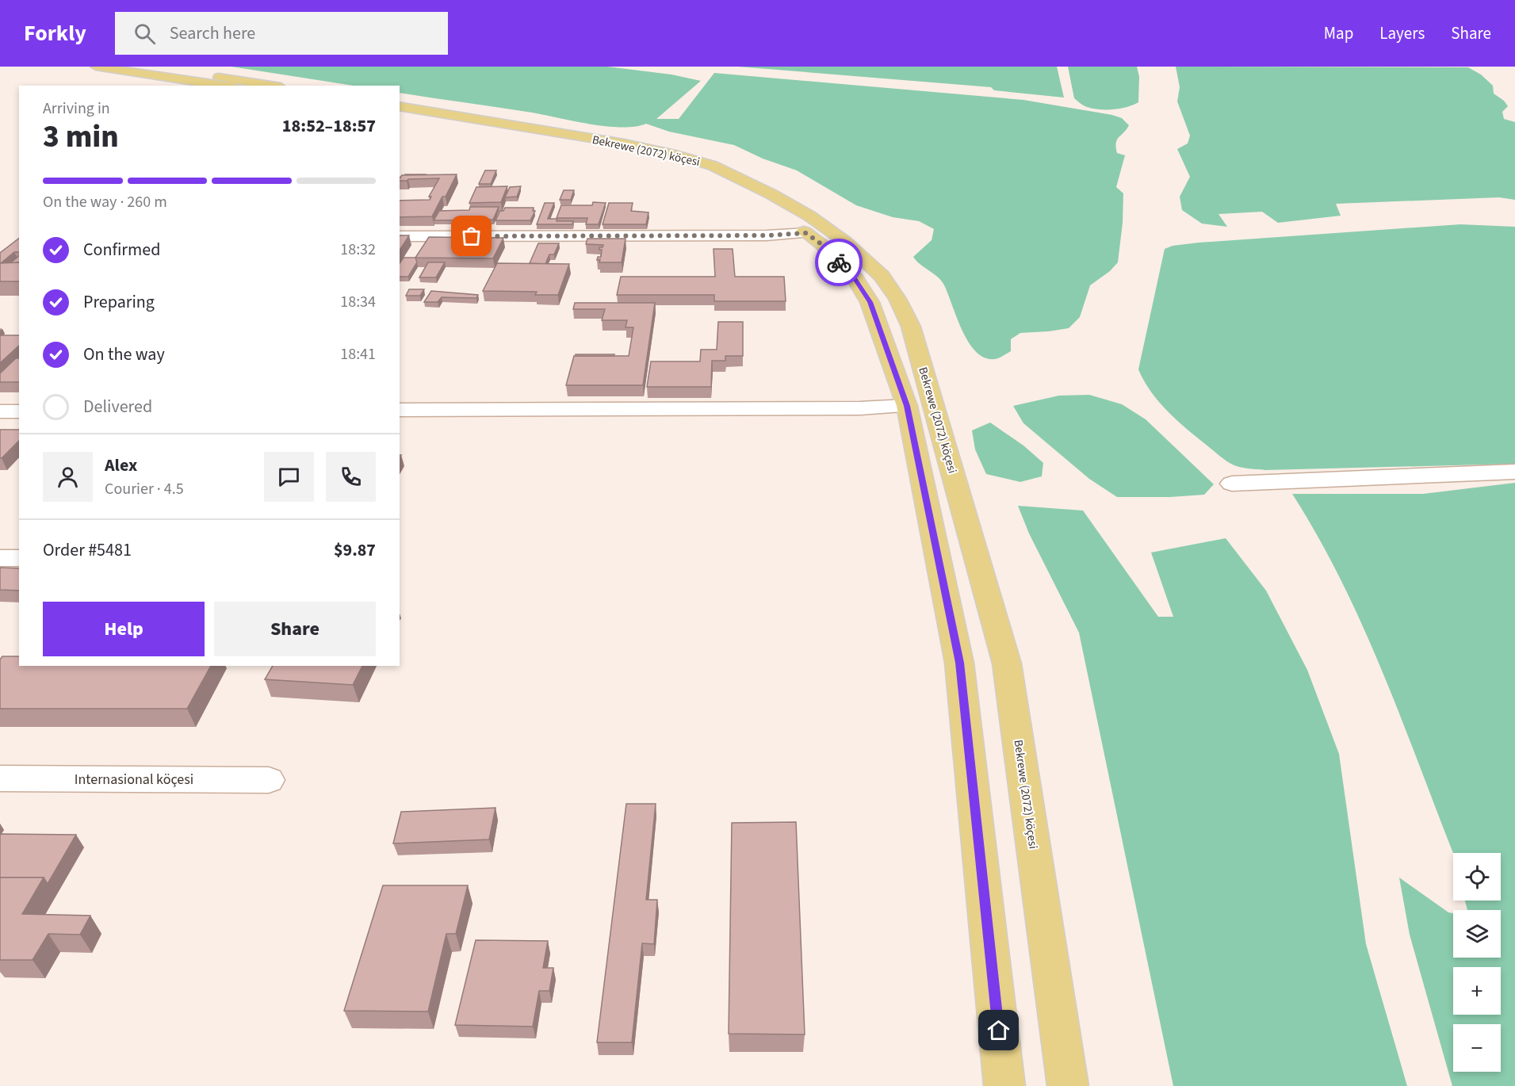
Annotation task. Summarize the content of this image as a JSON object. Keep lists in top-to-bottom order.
{
  "streets": {
    "main road": ["Bekrewe (2072) köçesi"],
    "street": ["Internasional köçesi"]
  },
  "page": {
    "header": "Forkly",
    "search": "Search here",
    "nav": ["Map", "Layers", "Share"],
    "heading": ["3 min", "Arriving in", "18:52–18:57"],
    "panel": [
      "Alex",
      "Courier · 4.5",
      "Order #5481",
      "$9.87"
    ],
    "bar": "On the way · 260 m",
    "list": [
      ["Confirmed", "18:32"],
      ["Preparing", "18:34"],
      ["On the way", "18:41"],
      "Delivered"
    ],
    "buttons": ["Help", "Share"],
    "map_buttons": ["+", "−"]
  }
}
